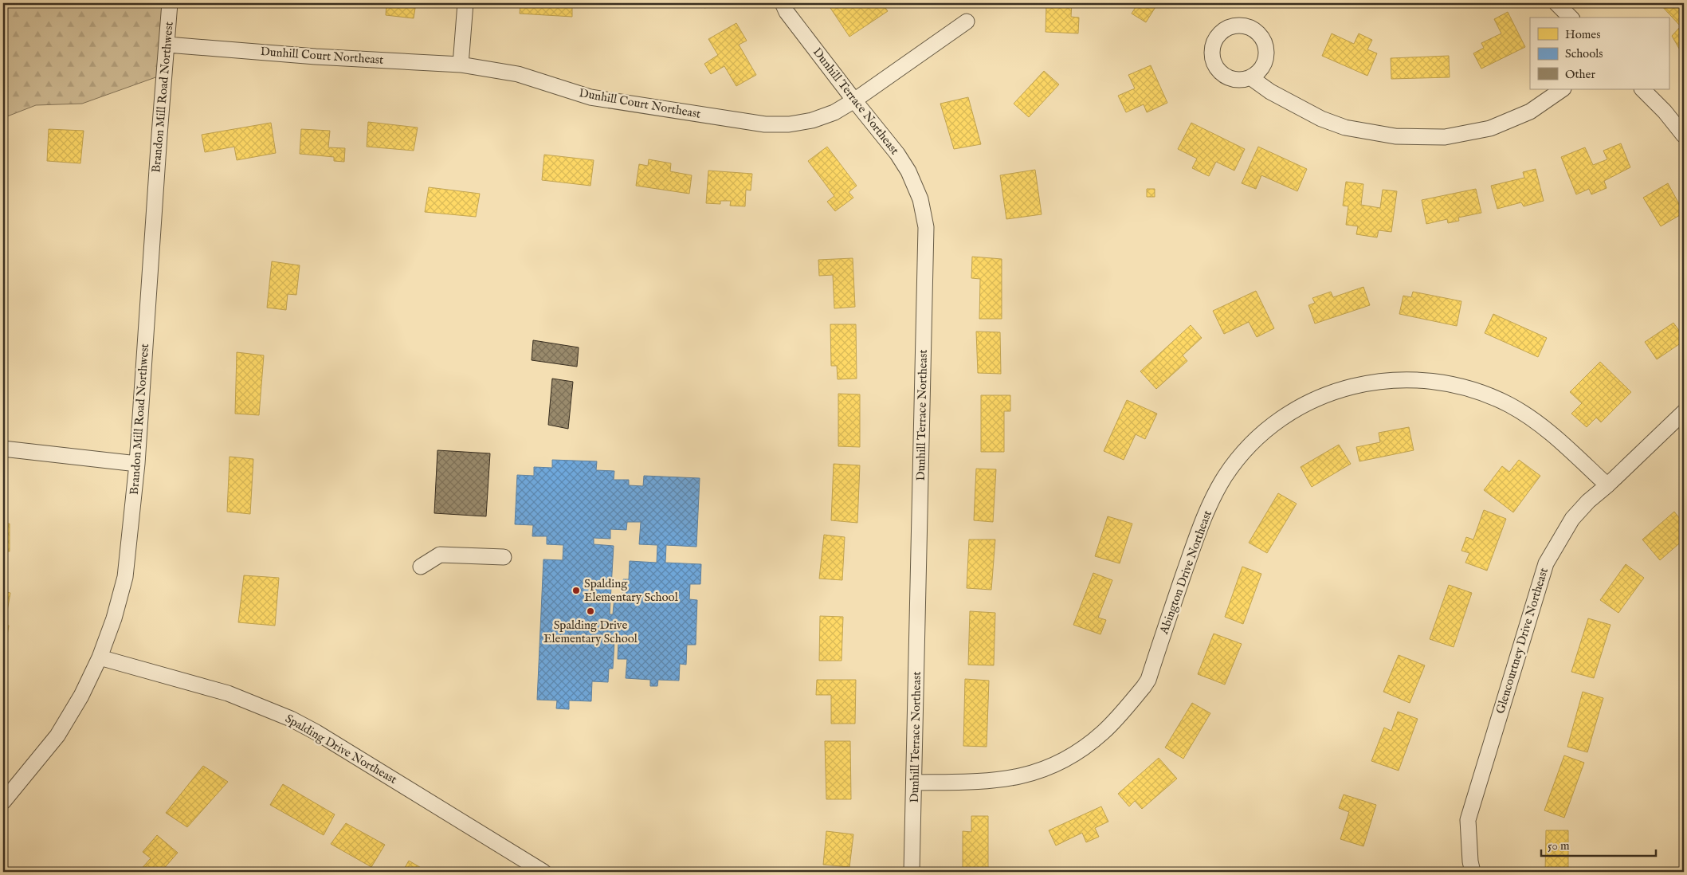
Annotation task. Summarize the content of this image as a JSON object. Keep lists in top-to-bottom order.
{
  "streets": {
    "street": [
      "Dunhill Court Northeast",
      "Brandon Mill Road Northwest",
      "Dunhill Terrace Northeast",
      "Abington Drive Northeast",
      "Glencourtney Drive Northeast",
      "Spalding Drive Northeast"
    ]
  },
  "crossings": [
    ["Dunhill Court Northeast", "Brandon Mill Road Northwest"],
    ["Dunhill Court Northeast", "Dunhill Terrace Northeast"],
    ["Brandon Mill Road Northwest", "Spalding Drive Northeast"],
    ["Dunhill Terrace Northeast", "Abington Drive Northeast"],
    ["Abington Drive Northeast", "Glencourtney Drive Northeast"]
  ],
  "places": ["Spalding Elementary School", "Spalding Drive Elementary School"],
  "legend": ["Homes", "Schools", "Other"],
  "scale_bar": "50 m"
}
